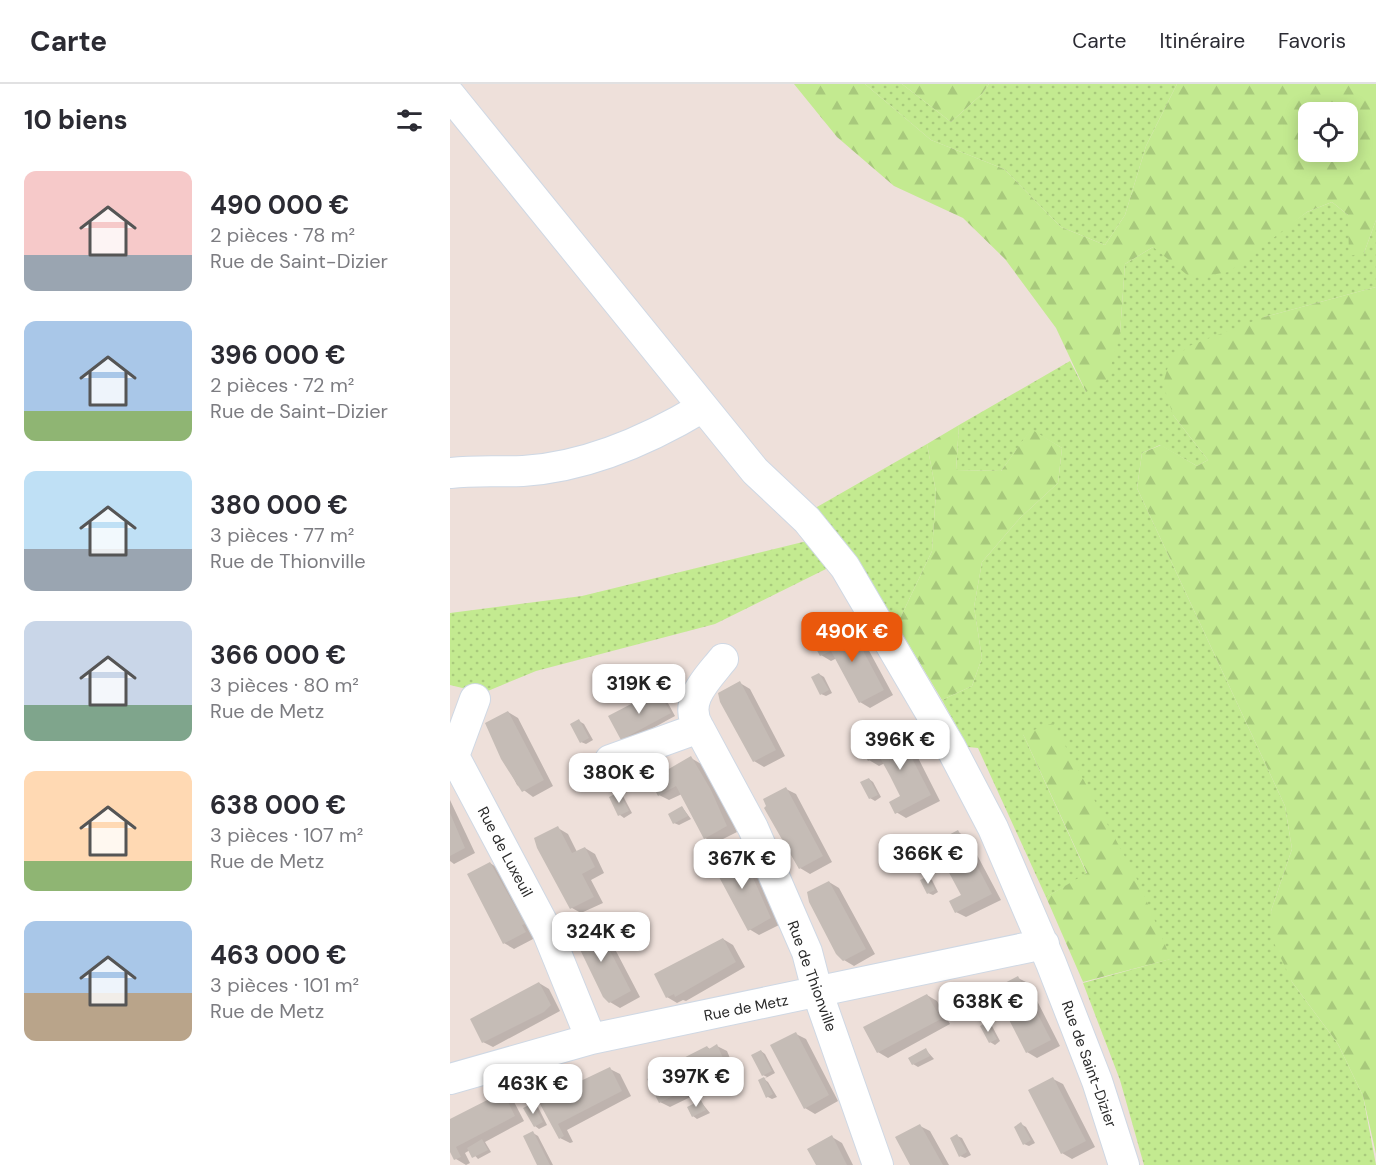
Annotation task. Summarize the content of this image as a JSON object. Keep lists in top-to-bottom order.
{
  "streets": {
    "street": [
      "Rue de Luxeuil",
      "Rue de Thionville",
      "Rue de Metz",
      "Rue de Saint-Dizier"
    ]
  },
  "crossings": [
    ["Rue de Luxeuil", "Rue de Metz"],
    ["Rue de Thionville", "Rue de Metz"],
    ["Rue de Metz", "Rue de Saint-Dizier"]
  ],
  "page": {
    "header": "Carte",
    "nav": ["Carte", "Itinéraire", "Favoris"],
    "heading": "10 biens",
    "list": [
      {
        "name": "490 000 €",
        "note": "2 pièces · 78 m² · Rue de Saint-Dizier"
      },
      {
        "name": "396 000 €",
        "note": "2 pièces · 72 m² · Rue de Saint-Dizier"
      },
      {
        "name": "380 000 €",
        "note": "3 pièces · 77 m² · Rue de Thionville"
      },
      {
        "name": "366 000 €",
        "note": "3 pièces · 80 m² · Rue de Metz"
      },
      {
        "name": "638 000 €",
        "note": "3 pièces · 107 m² · Rue de Metz"
      },
      {
        "name": "463 000 €",
        "note": "3 pièces · 101 m² · Rue de Metz"
      }
    ],
    "price": [
      "490K €",
      "319K €",
      "396K €",
      "380K €",
      "366K €",
      "367K €",
      "324K €",
      "638K €",
      "397K €",
      "463K €"
    ]
  }
}
